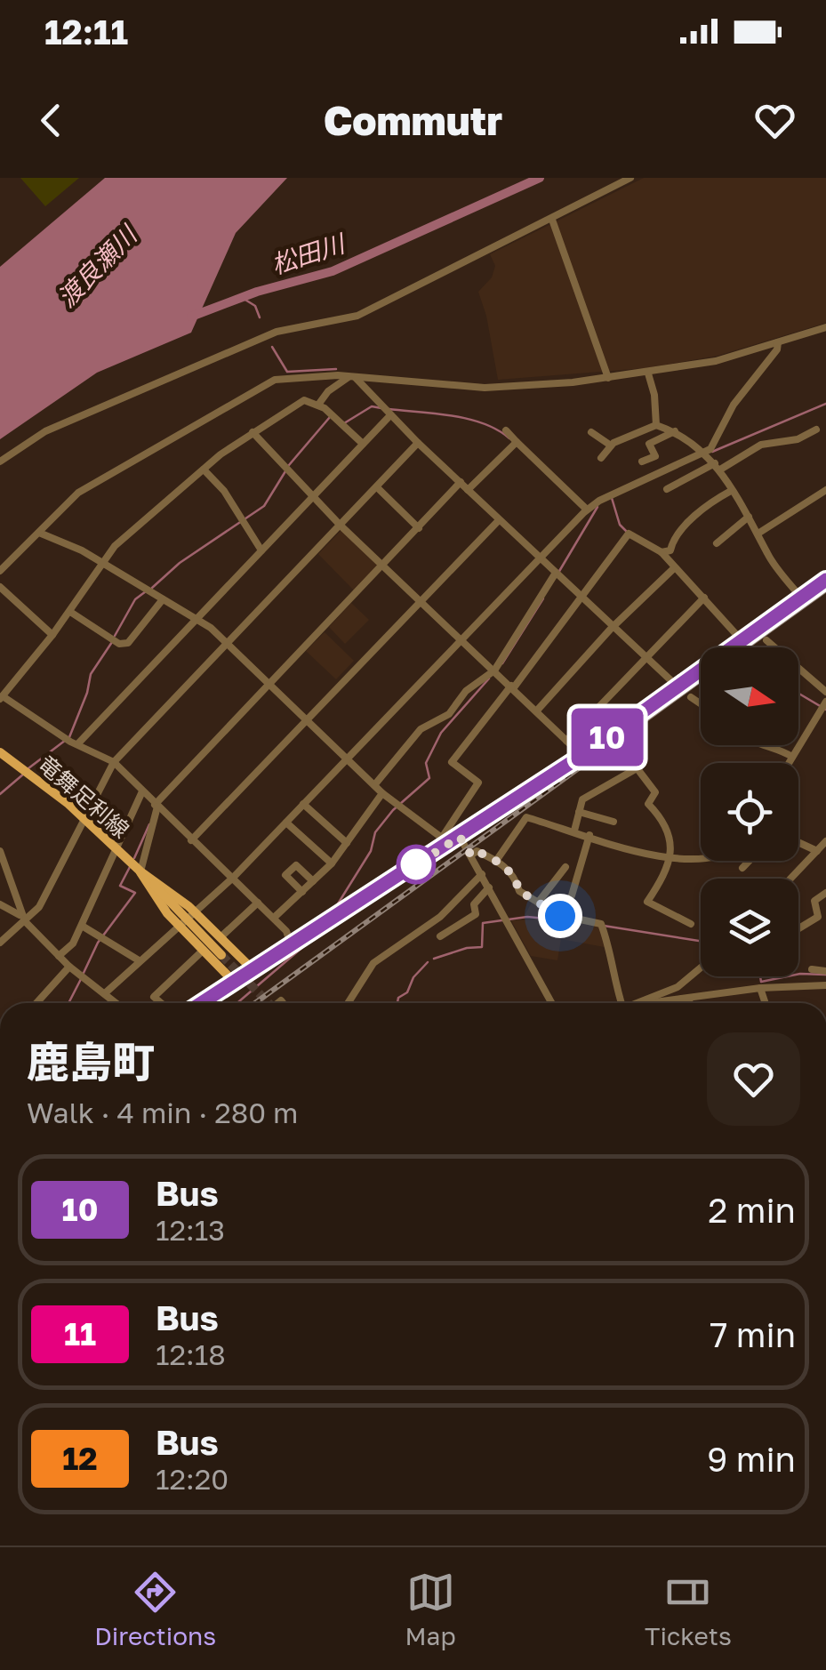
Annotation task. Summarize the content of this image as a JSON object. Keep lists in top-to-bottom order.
{
  "streets": {
    "main road": ["竜舞足利線"]
  },
  "water": ["松田川", "渡良瀬川"],
  "lines": ["bus line 10"],
  "north": "right",
  "page": {
    "status": "12:11",
    "header": "Commutr",
    "on_map": "10",
    "heading": ["鹿島町", "Walk · 4 min · 280 m"],
    "list": [
      {
        "mark": "10",
        "name": "Bus",
        "note": "12:13",
        "value": "2 min"
      },
      {
        "mark": "11",
        "name": "Bus",
        "note": "12:18",
        "value": "7 min"
      },
      {
        "mark": "12",
        "name": "Bus",
        "note": "12:20",
        "value": "9 min"
      }
    ],
    "tabs": ["Directions", "Map", "Tickets"]
  }
}
